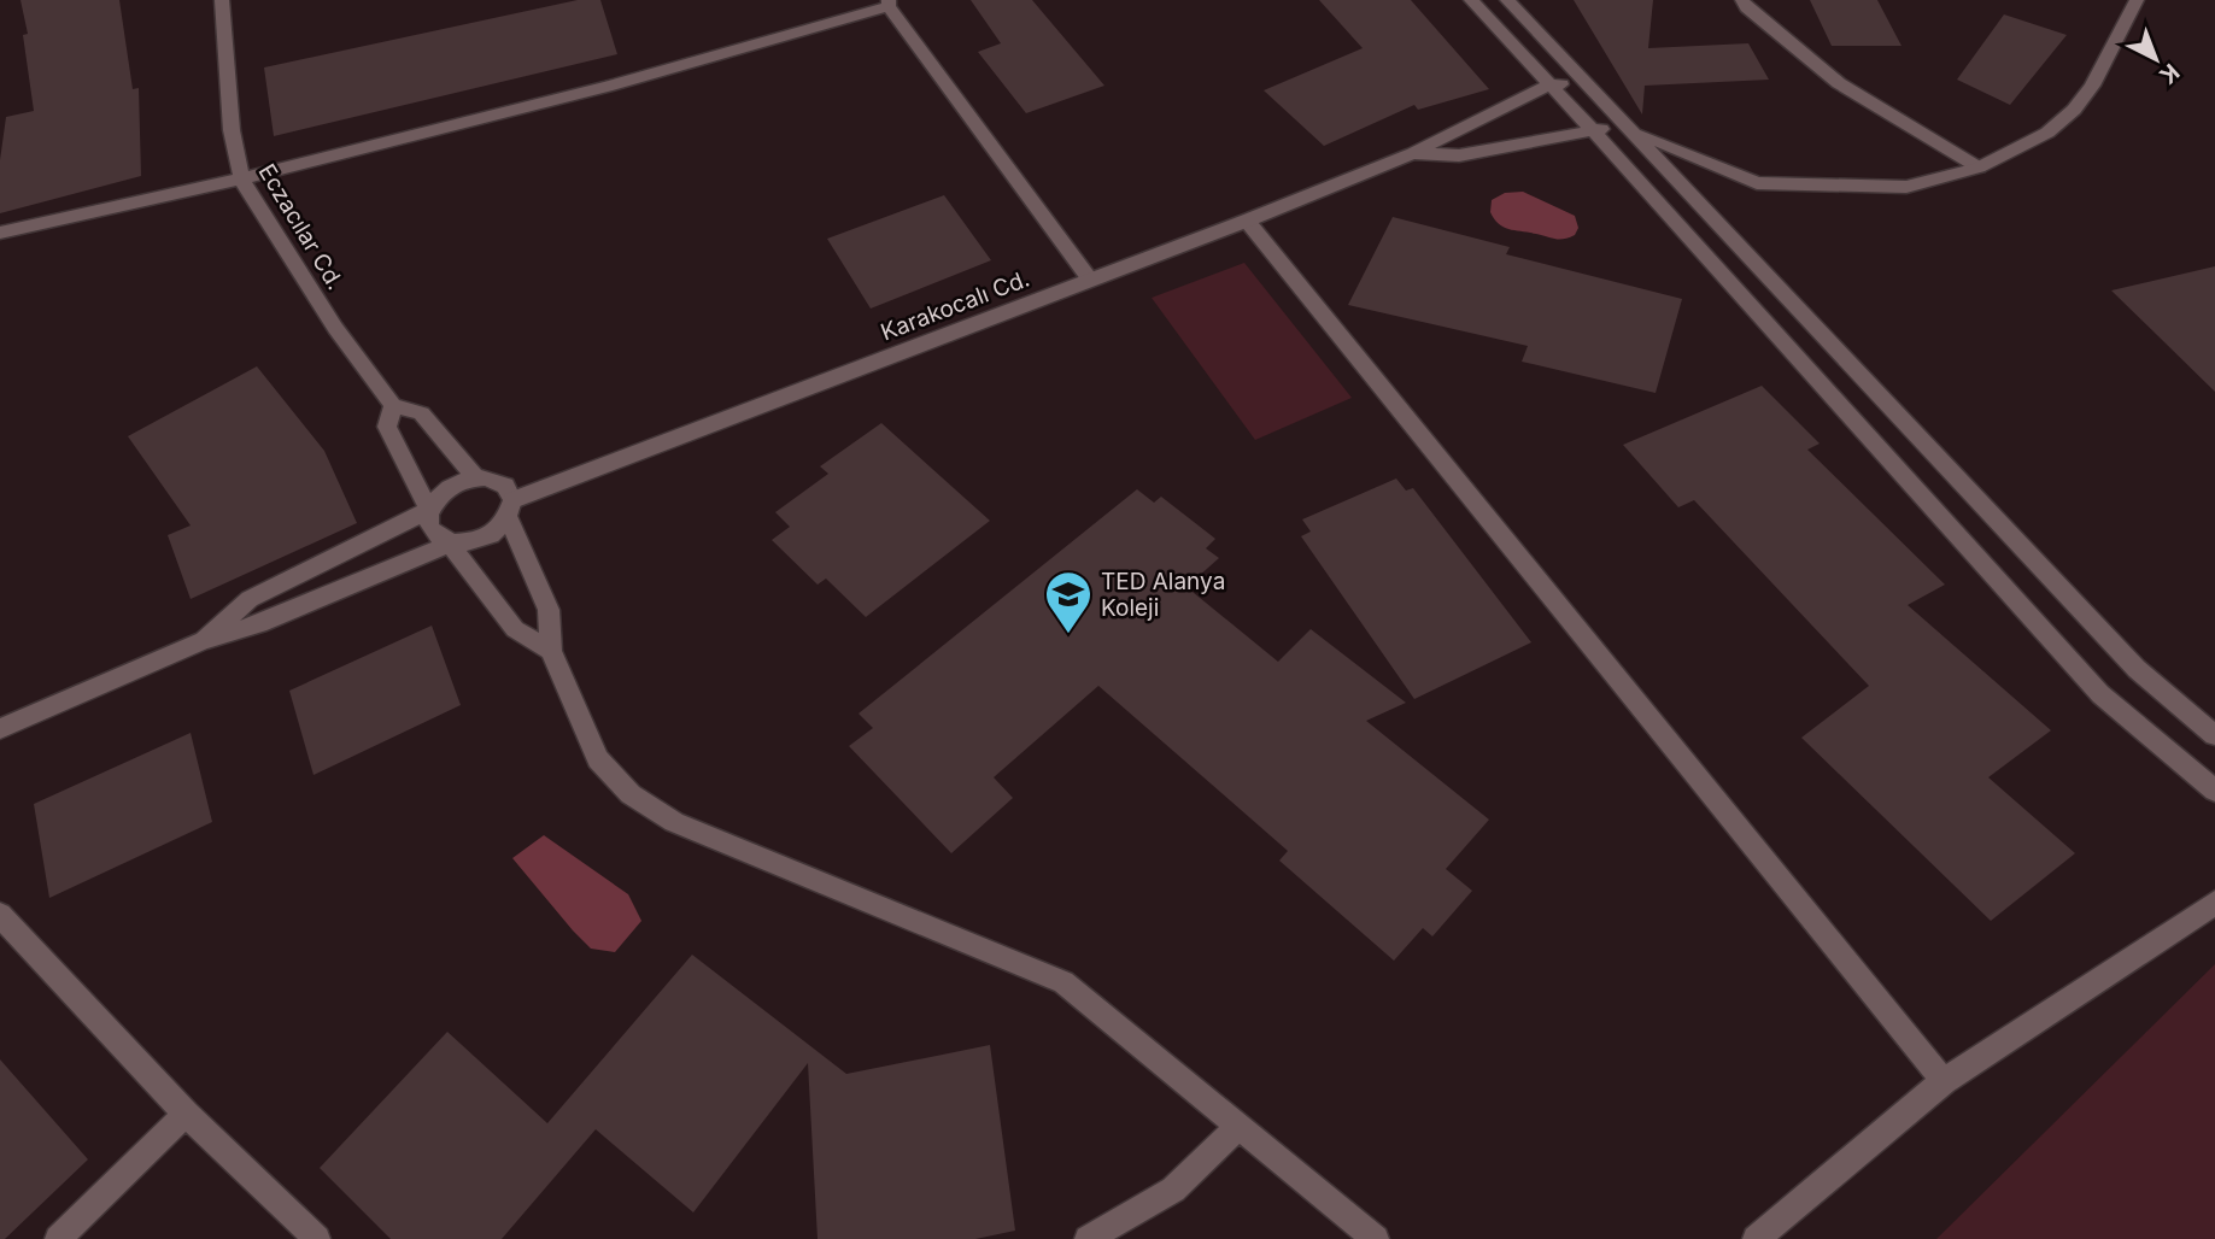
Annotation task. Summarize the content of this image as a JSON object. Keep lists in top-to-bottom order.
{
  "streets": {
    "street": ["Eczacılar Cd.", "Karakocalı Cd."]
  },
  "places": {
    "school or university": ["TED Alanya Koleji"]
  },
  "north": "bottom right"
}
